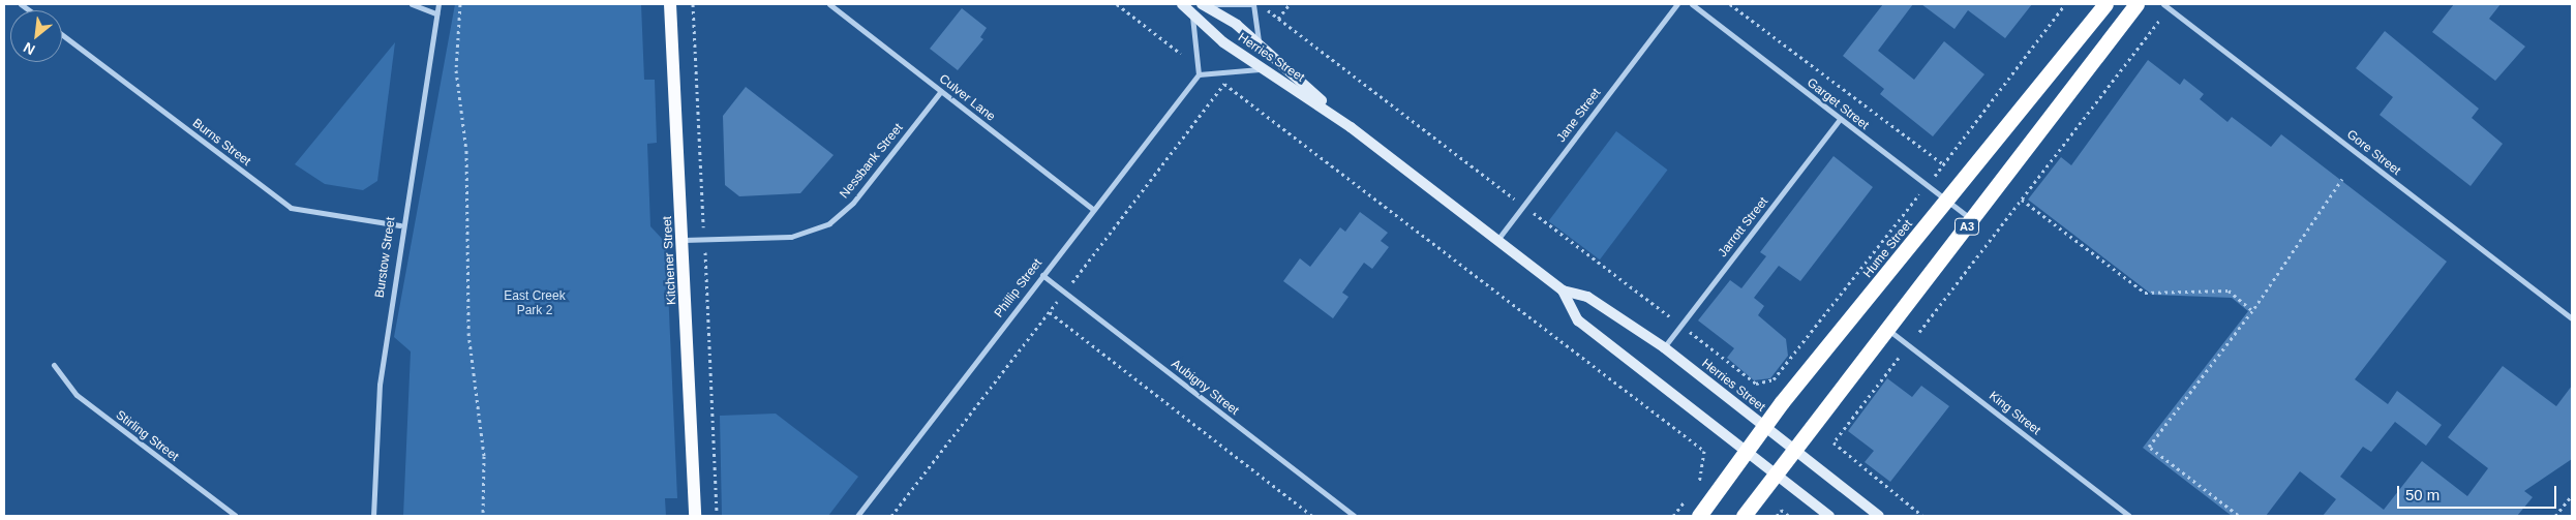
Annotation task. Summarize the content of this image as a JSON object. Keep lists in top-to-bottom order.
{
  "streets": {
    "highway": ["A3", "Hume Street"],
    "main road": ["Herries Street", "Kitchener Street"],
    "street": [
      "Culver Lane",
      "Garget Street",
      "Jane Street",
      "Burns Street",
      "Gore Street",
      "Nessbank Street",
      "Jarrott Street",
      "Burstow Street",
      "Phillip Street",
      "Aubigny Street",
      "King Street",
      "Stirling Street"
    ]
  },
  "crossings": [
    ["Herries Street", "Jane Street"],
    ["Herries Street", "A3"],
    ["Herries Street", "Jarrott Street"],
    ["Herries Street", "Hume Street"],
    ["Culver Lane", "Nessbank Street"],
    ["Culver Lane", "Phillip Street"],
    ["Garget Street", "A3"],
    ["Garget Street", "Jarrott Street"],
    ["Garget Street", "Hume Street"],
    ["Burns Street", "Burstow Street"],
    ["Nessbank Street", "Kitchener Street"],
    ["A3", "King Street"],
    ["Phillip Street", "Aubigny Street"]
  ],
  "parks": ["East Creek Park 2"],
  "scale_bar": "50 m",
  "north": "bottom left"
}
